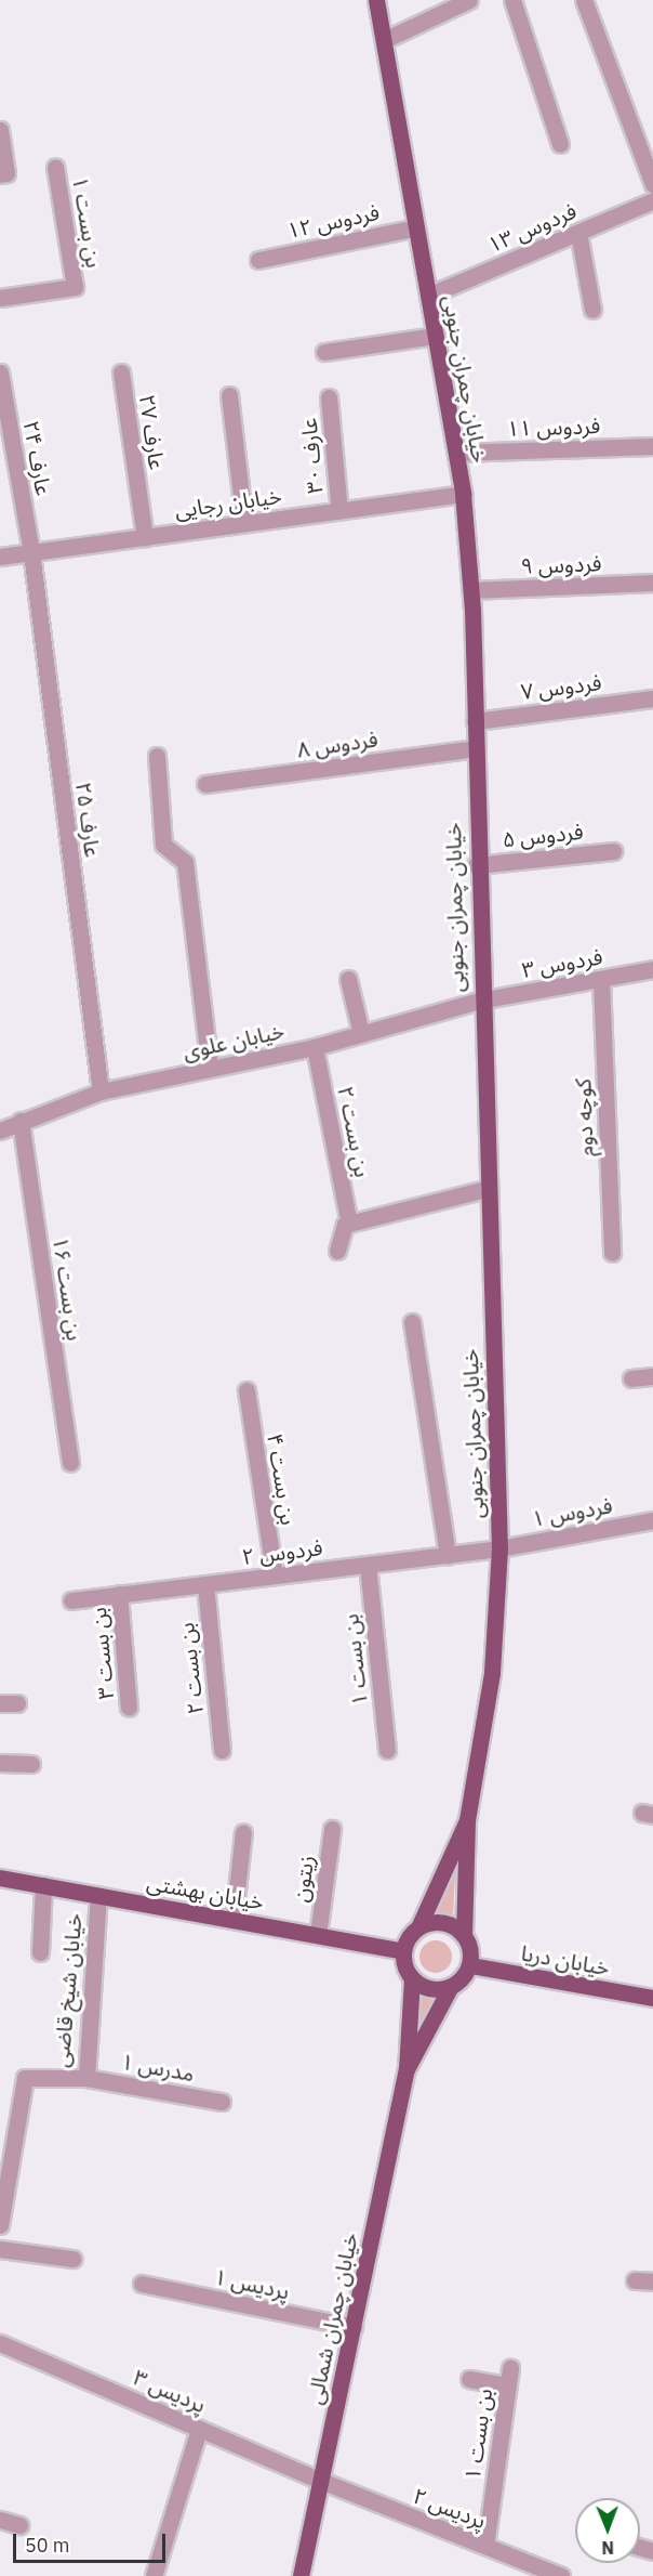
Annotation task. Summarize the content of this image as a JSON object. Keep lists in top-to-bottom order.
{
  "streets": {
    "main road": [
      "خیابان چمران جنوبی",
      "خیابان بهشتی",
      "خیابان دریا",
      "خیابان چمران شمالی"
    ],
    "street": [
      "فردوس ۱۲",
      "بن بست ۱",
      "فردوس ۱۳",
      "فردوس ۱۱",
      "عارف ۲۷",
      "عارف ۳۰",
      "عارف ۲۴",
      "خیابان رجایی",
      "فردوس ۹",
      "فردوس ۷",
      "فردوس ۸",
      "عارف ۲۵",
      "فردوس ۵",
      "فردوس ۳",
      "خیابان علوی",
      "کوچه دوم",
      "بن بست ۲",
      "بن بست ۱۶",
      "بن بست ۴",
      "فردوس ۱",
      "فردوس ۲",
      "بن بست ۳",
      "زیتون",
      "خیابان شیخ قاضی",
      "مدرس ۱",
      "پردیس ۱",
      "پردیس ۳",
      "پردیس ۲"
    ]
  },
  "crossings": [
    ["فردوس ۱۲", "خیابان چمران جنوبی"],
    ["بن بست ۱", "فردوس ۲"],
    ["بن بست ۱", "پردیس ۲"],
    ["فردوس ۱۳", "خیابان چمران جنوبی"],
    ["خیابان چمران جنوبی", "فردوس ۱۱"],
    ["خیابان چمران جنوبی", "خیابان رجایی"],
    ["خیابان چمران جنوبی", "فردوس ۹"],
    ["خیابان چمران جنوبی", "فردوس ۷"],
    ["خیابان چمران جنوبی", "فردوس ۸"],
    ["خیابان چمران جنوبی", "فردوس ۵"],
    ["خیابان چمران جنوبی", "فردوس ۳"],
    ["خیابان چمران جنوبی", "خیابان علوی"],
    ["خیابان چمران جنوبی", "فردوس ۱"],
    ["خیابان چمران جنوبی", "فردوس ۲"],
    ["خیابان چمران جنوبی", "خیابان بهشتی"],
    ["خیابان چمران جنوبی", "خیابان دریا"],
    ["خیابان چمران جنوبی", "خیابان چمران شمالی"],
    ["عارف ۲۷", "خیابان رجایی"],
    ["عارف ۳۰", "خیابان رجایی"],
    ["عارف ۲۴", "خیابان رجایی"],
    ["عارف ۲۴", "عارف ۲۵"],
    ["خیابان رجایی", "عارف ۲۵"],
    ["عارف ۲۵", "خیابان علوی"],
    ["فردوس ۳", "خیابان علوی"],
    ["فردوس ۳", "کوچه دوم"],
    ["خیابان علوی", "بن بست ۲"],
    ["خیابان علوی", "بن بست ۱۶"],
    ["بن بست ۲", "فردوس ۲"],
    ["بن بست ۴", "فردوس ۲"],
    ["فردوس ۱", "فردوس ۲"],
    ["فردوس ۲", "بن بست ۳"],
    ["زیتون", "خیابان بهشتی"],
    ["خیابان بهشتی", "خیابان دریا"],
    ["خیابان بهشتی", "خیابان شیخ قاضی"],
    ["خیابان بهشتی", "خیابان چمران شمالی"],
    ["خیابان دریا", "خیابان چمران شمالی"],
    ["خیابان شیخ قاضی", "مدرس ۱"],
    ["پردیس ۱", "خیابان چمران شمالی"],
    ["خیابان چمران شمالی", "پردیس ۳"],
    ["خیابان چمران شمالی", "پردیس ۲"],
    ["پردیس ۳", "پردیس ۲"]
  ],
  "scale_bar": "50 m",
  "north": "bottom"
}
